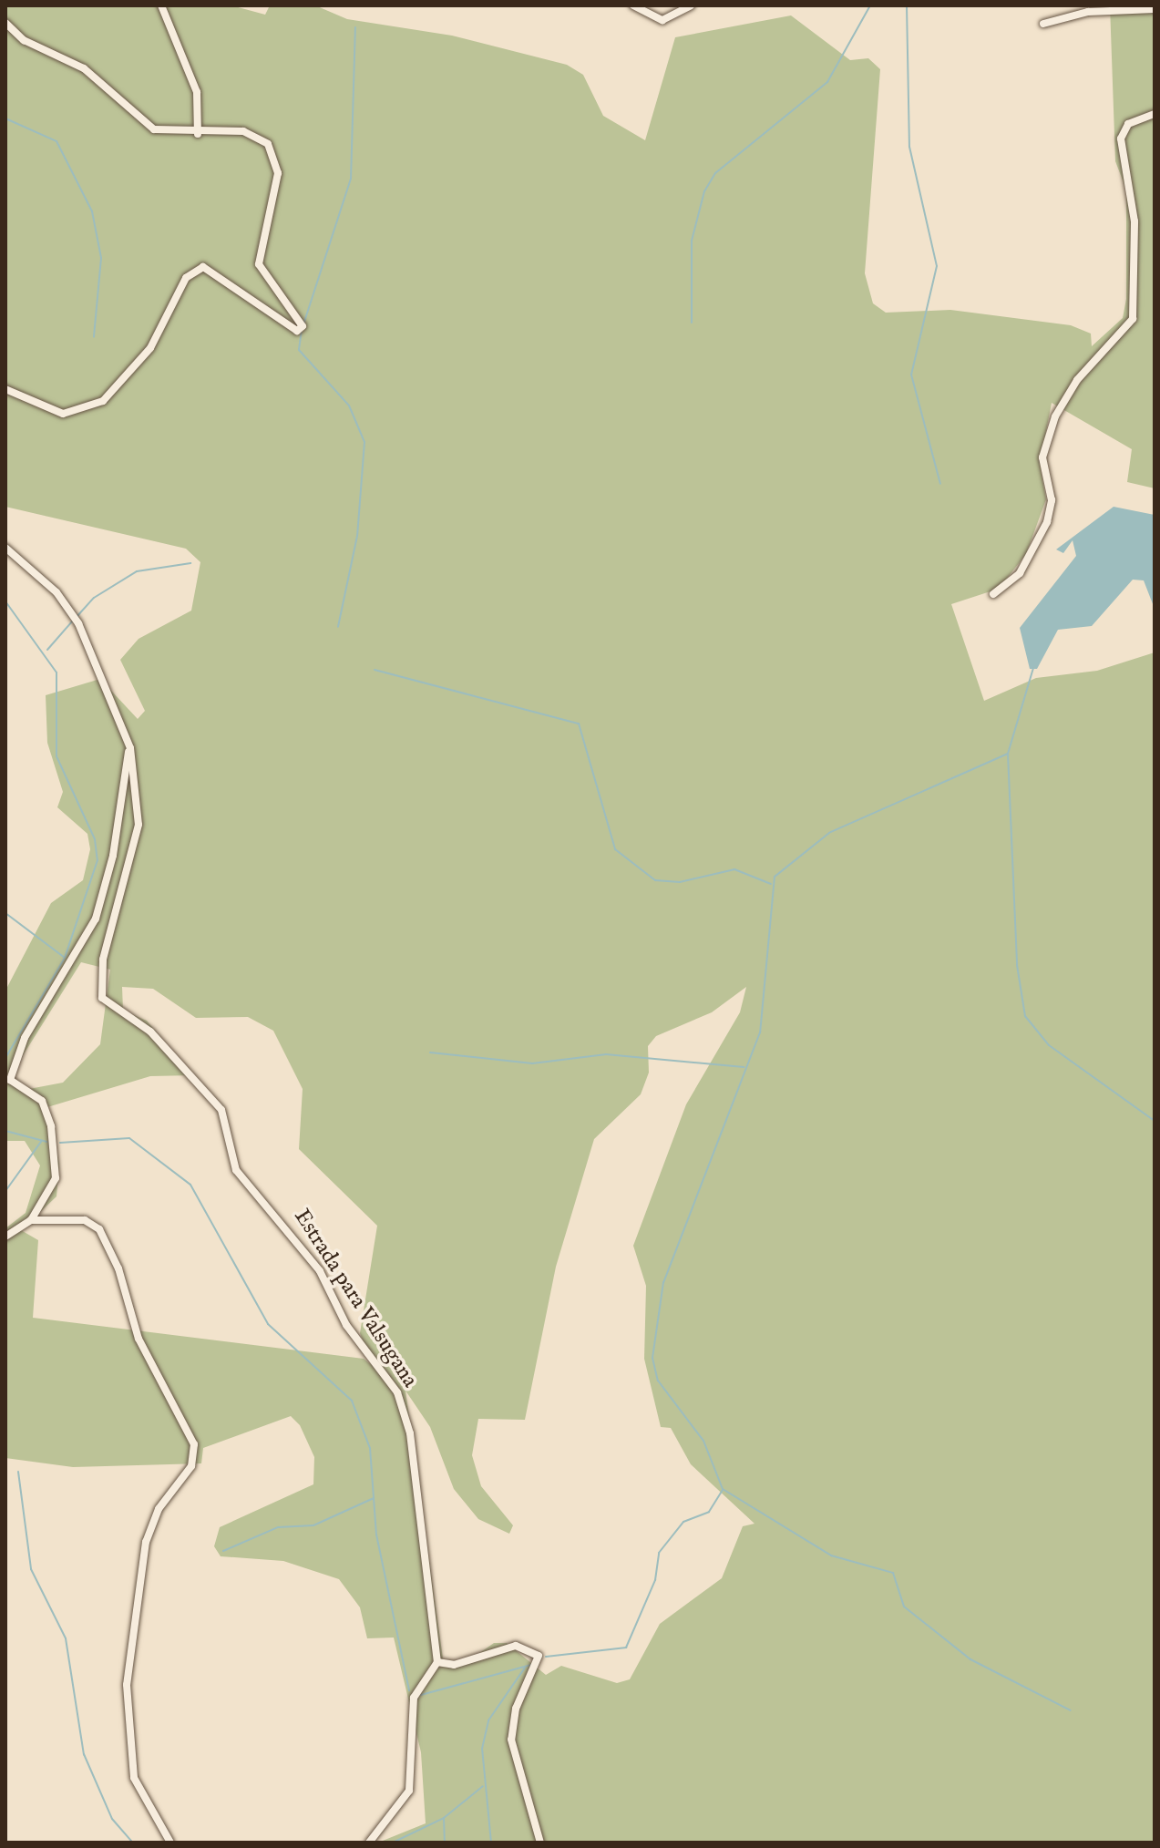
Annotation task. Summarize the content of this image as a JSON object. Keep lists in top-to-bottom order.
{
  "streets": {
    "street": ["Estrada para Valsugana"]
  }
}
